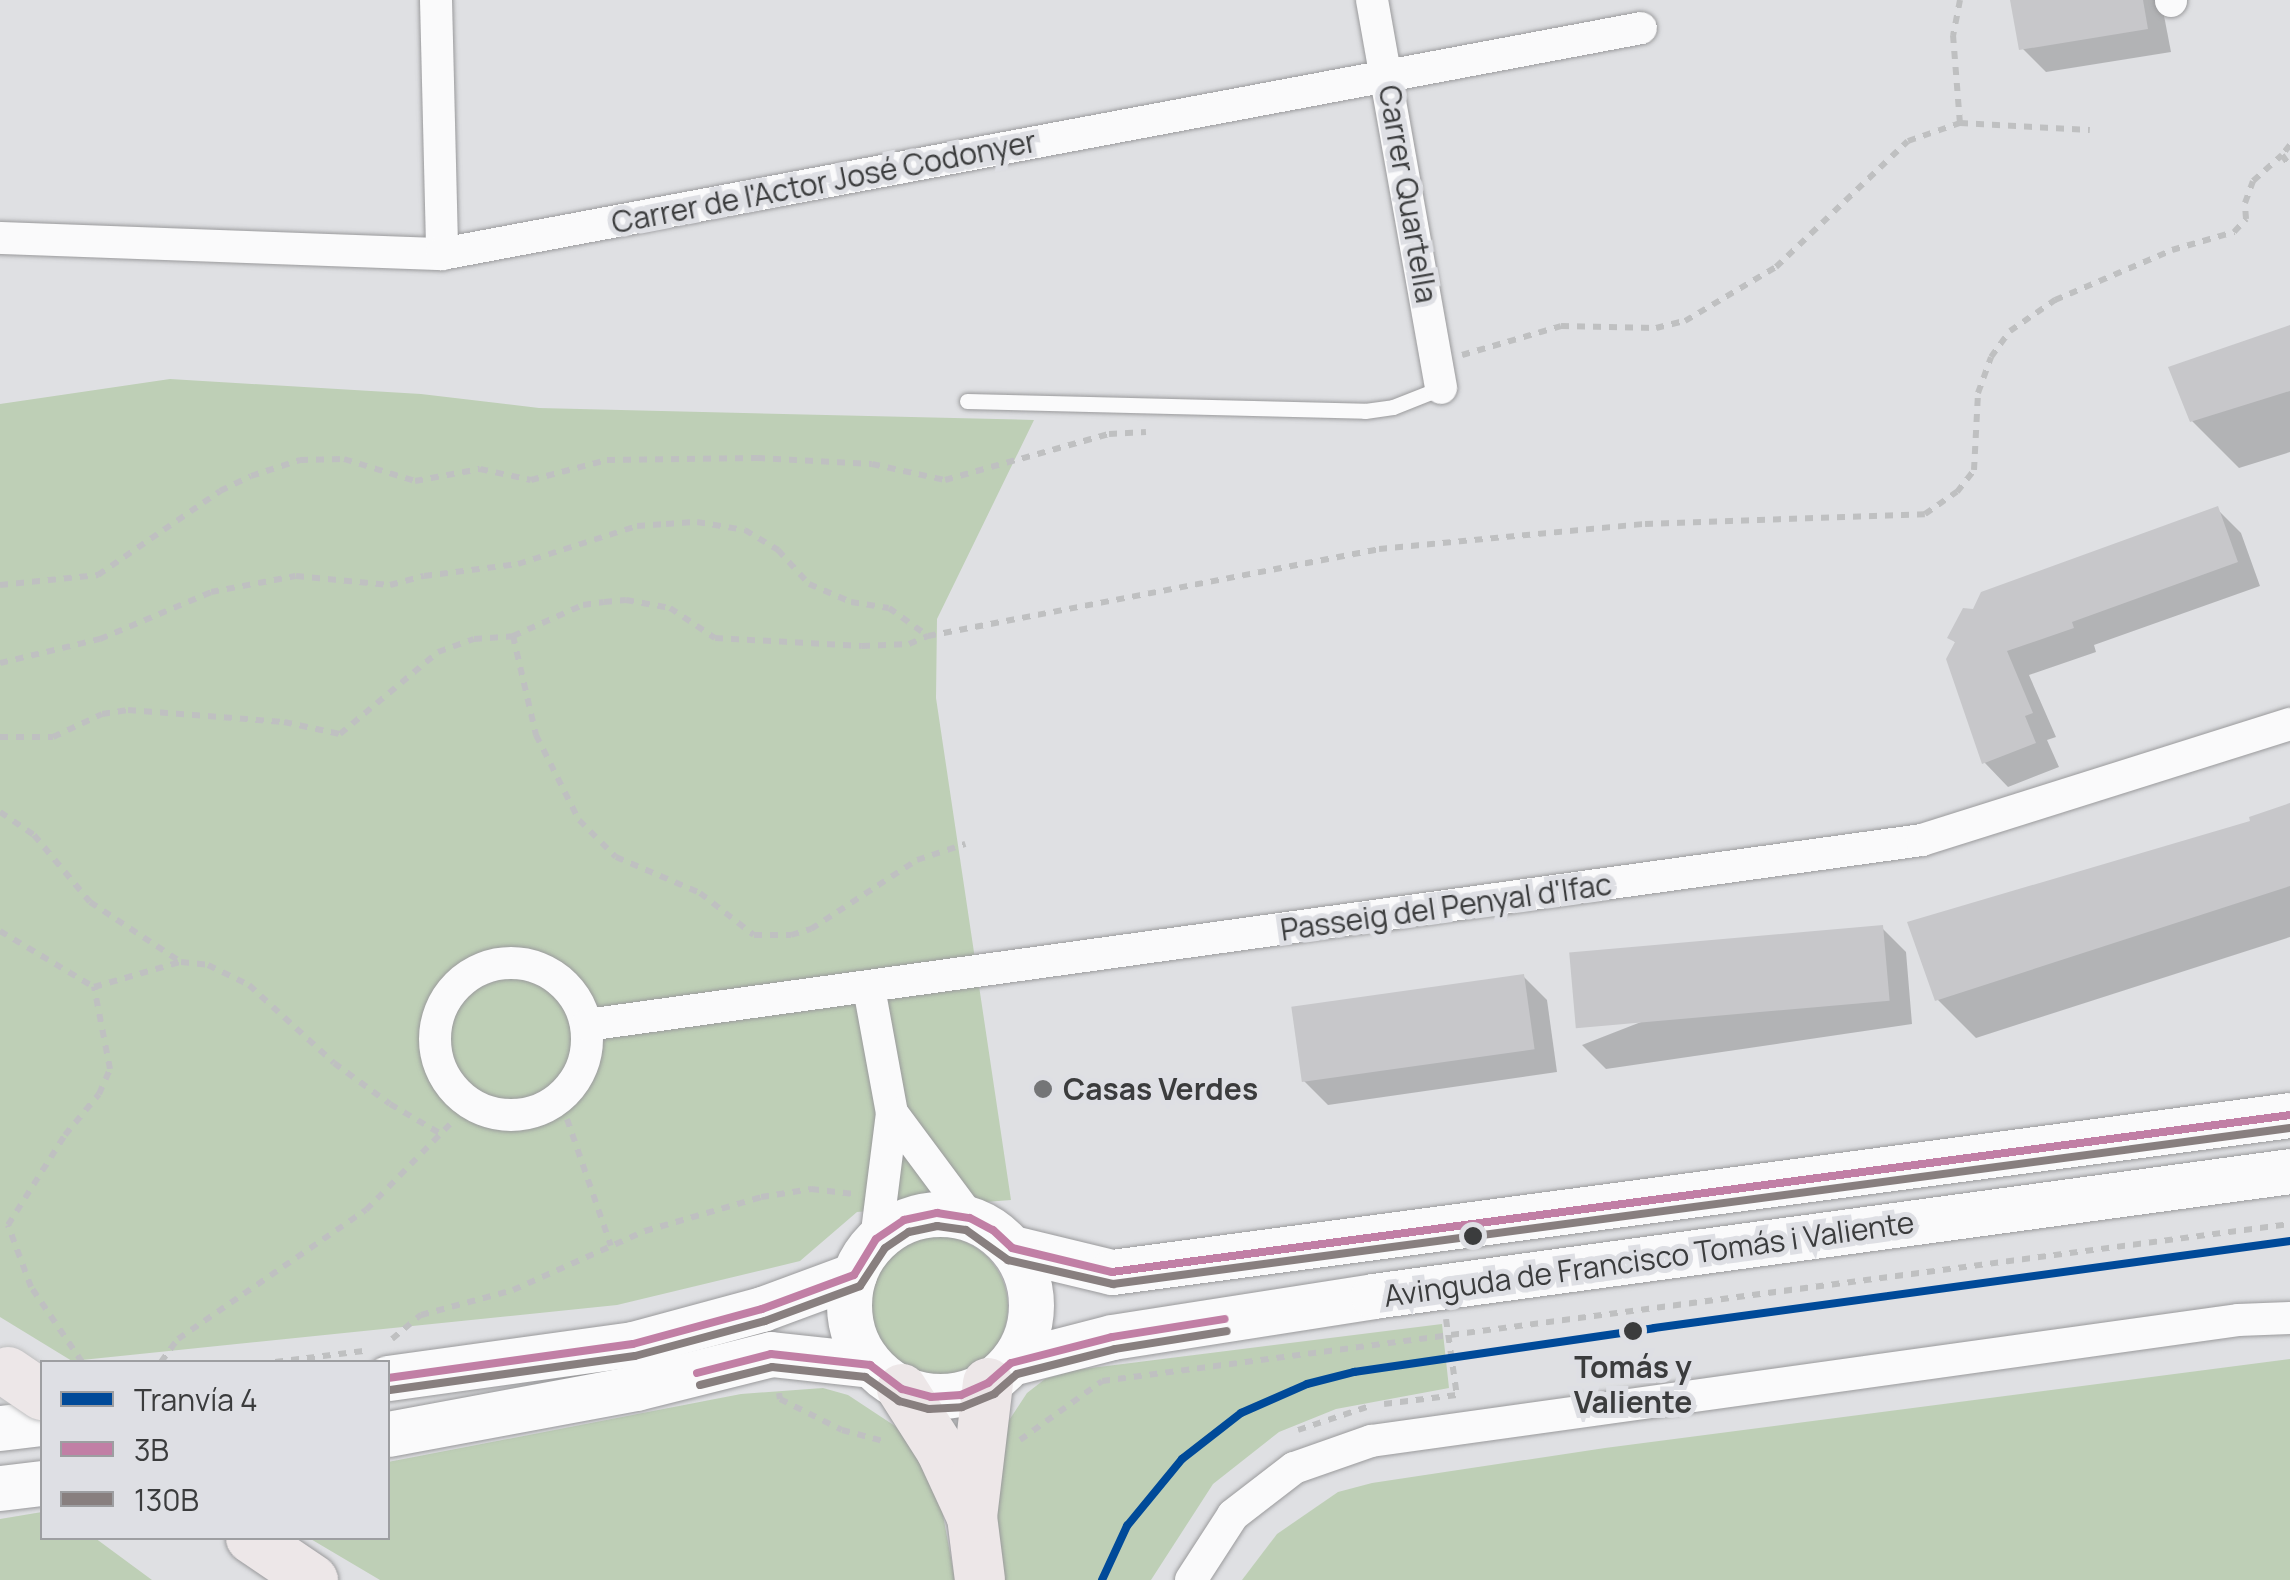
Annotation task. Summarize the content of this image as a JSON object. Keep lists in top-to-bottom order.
{
  "streets": {
    "main road": ["Avinguda de Francisco Tomás i Valiente"],
    "street": ["Carrer de l'Actor José Codonyer", "Carrer Quartella", "Passeig del Penyal d'Ifac"]
  },
  "crossings": [
    ["Carrer de l'Actor José Codonyer", "Carrer Quartella"]
  ],
  "places": ["Casas Verdes", "Tomás y Valiente"],
  "lines": ["transit line 3B", "transit line 130B", "tram line 4"],
  "legend": ["Tranvía 4", "3B", "130B"]
}
